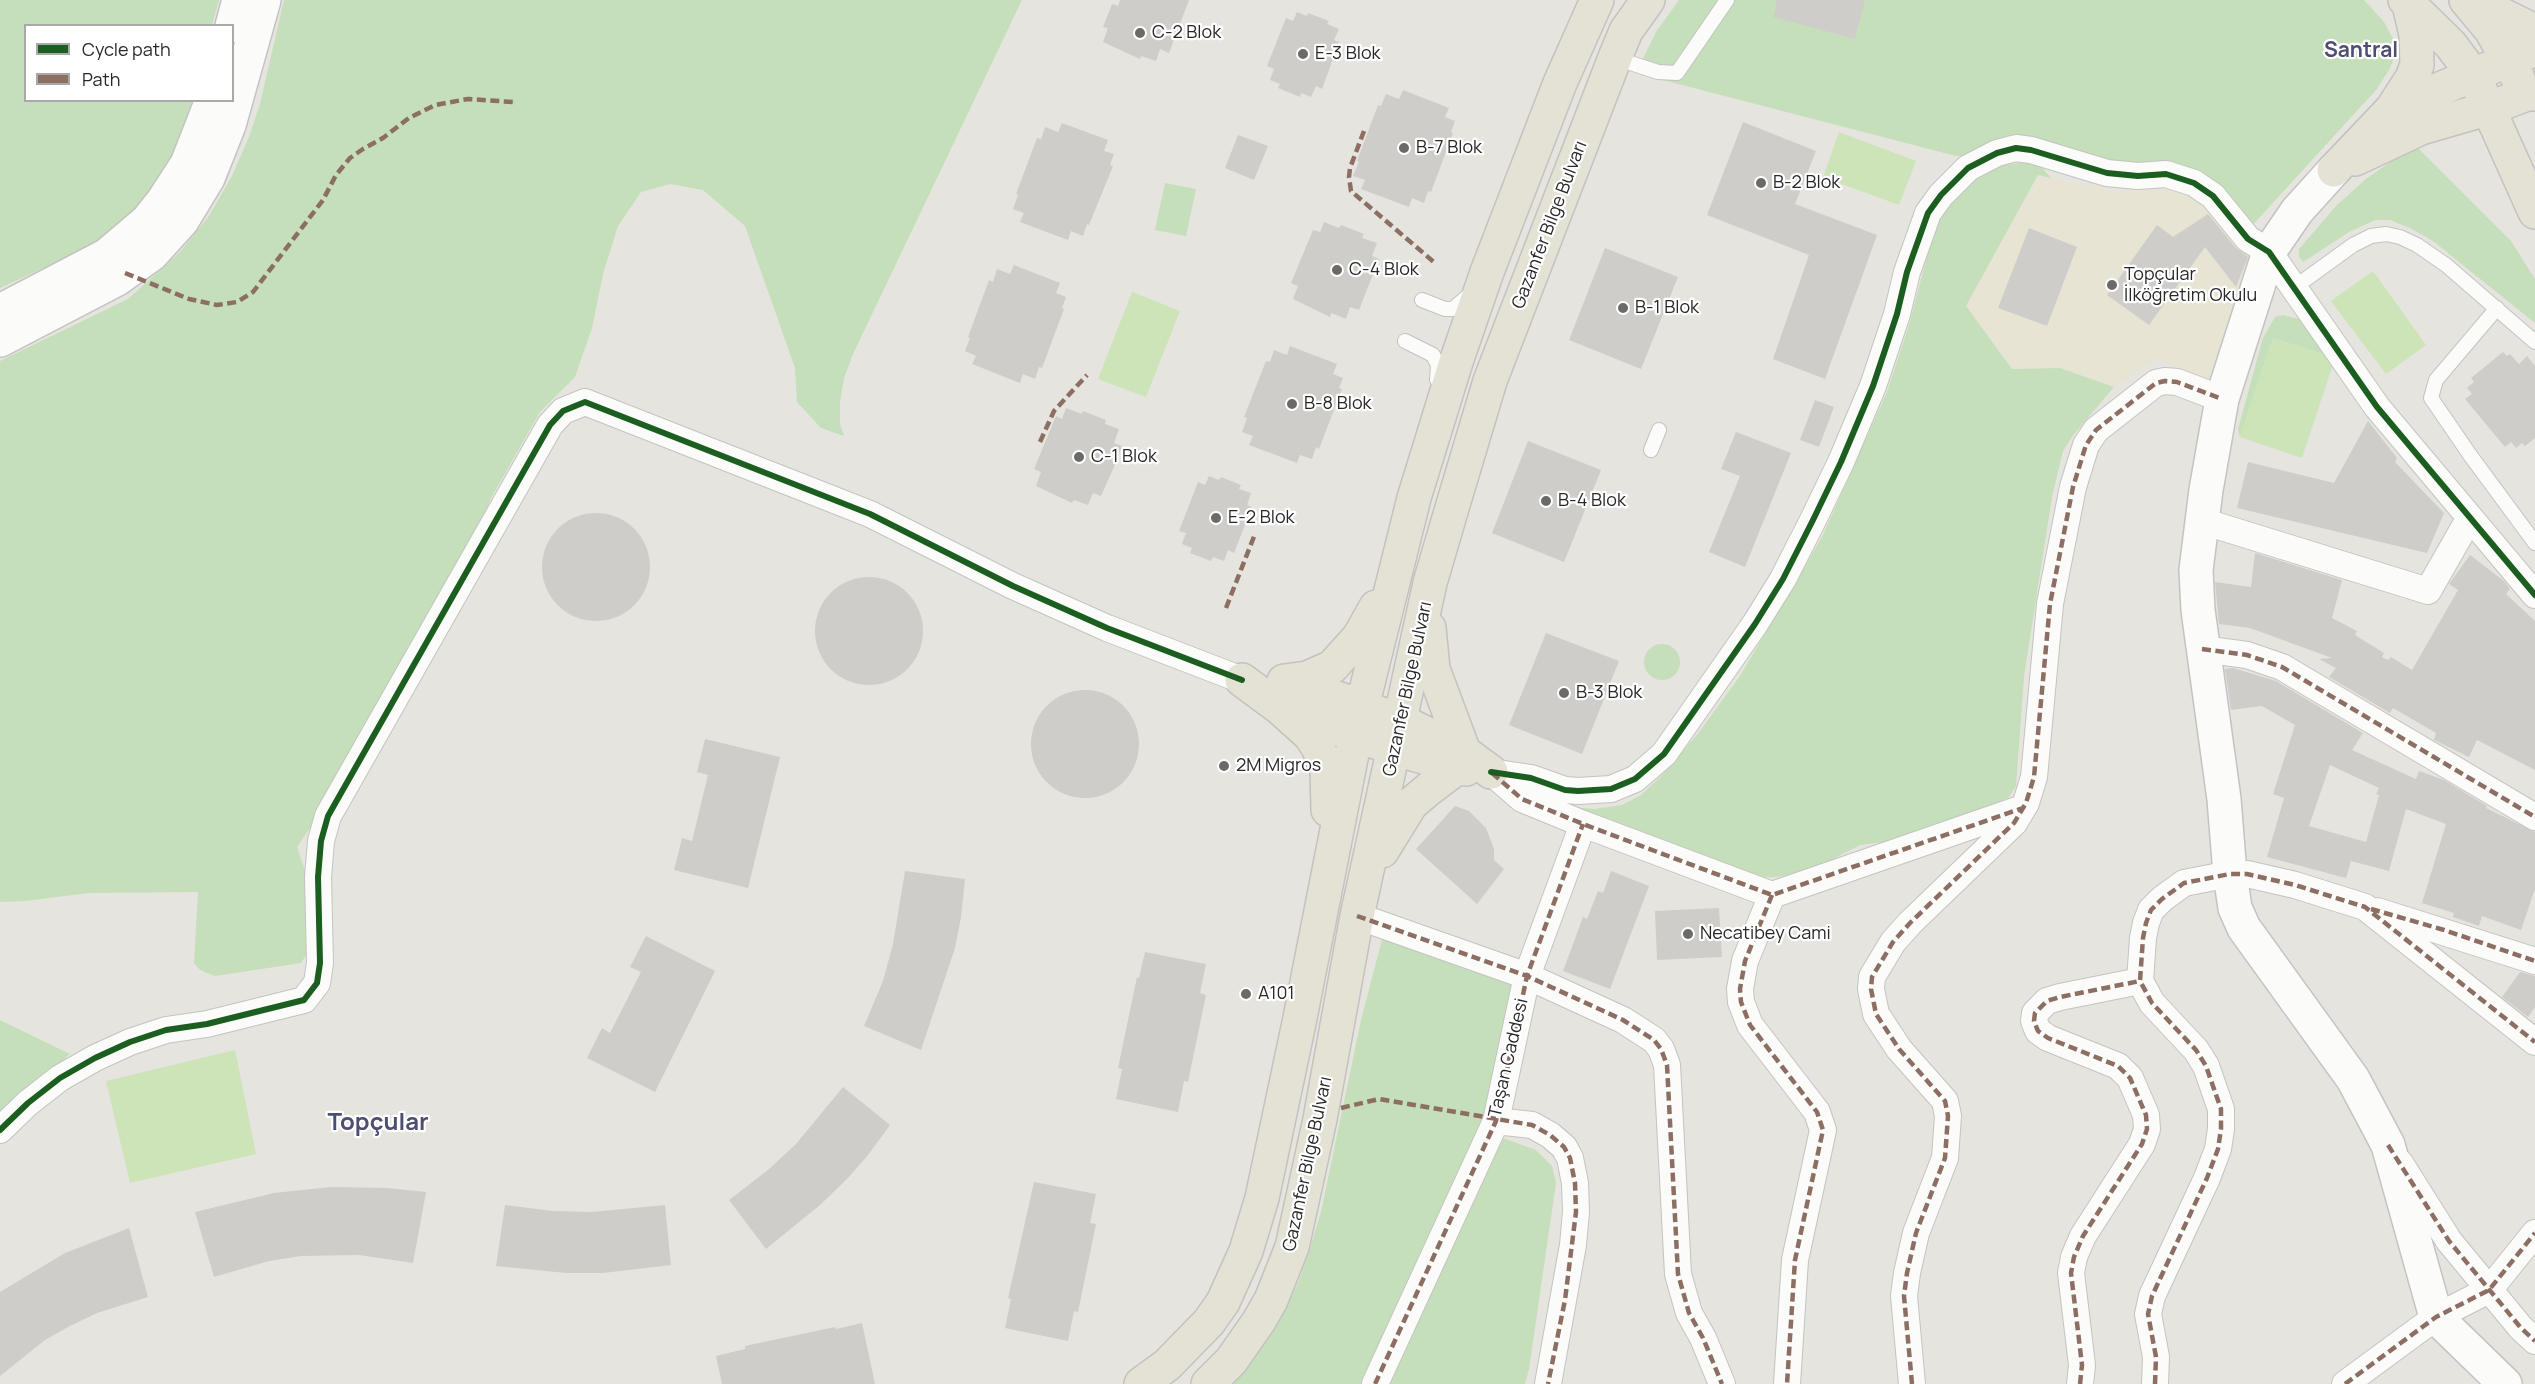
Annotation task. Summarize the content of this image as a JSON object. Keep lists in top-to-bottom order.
{
  "streets": {
    "main road": ["Gazanfer Bilge Bulvarı"],
    "street": ["Taşan Caddesi"]
  },
  "districts": ["Santral", "Topçular"],
  "places": [
    "C-2 Blok",
    "E-3 Blok",
    "B-7 Blok",
    "B-2 Blok",
    "C-4 Blok",
    "Topçular İlköğretim Okulu",
    "B-1 Blok",
    "B-8 Blok",
    "C-1 Blok",
    "B-4 Blok",
    "E-2 Blok",
    "B-3 Blok",
    "2M Migros",
    "Necatibey Cami",
    "A101"
  ],
  "legend": ["Cycle path", "Path"]
}
